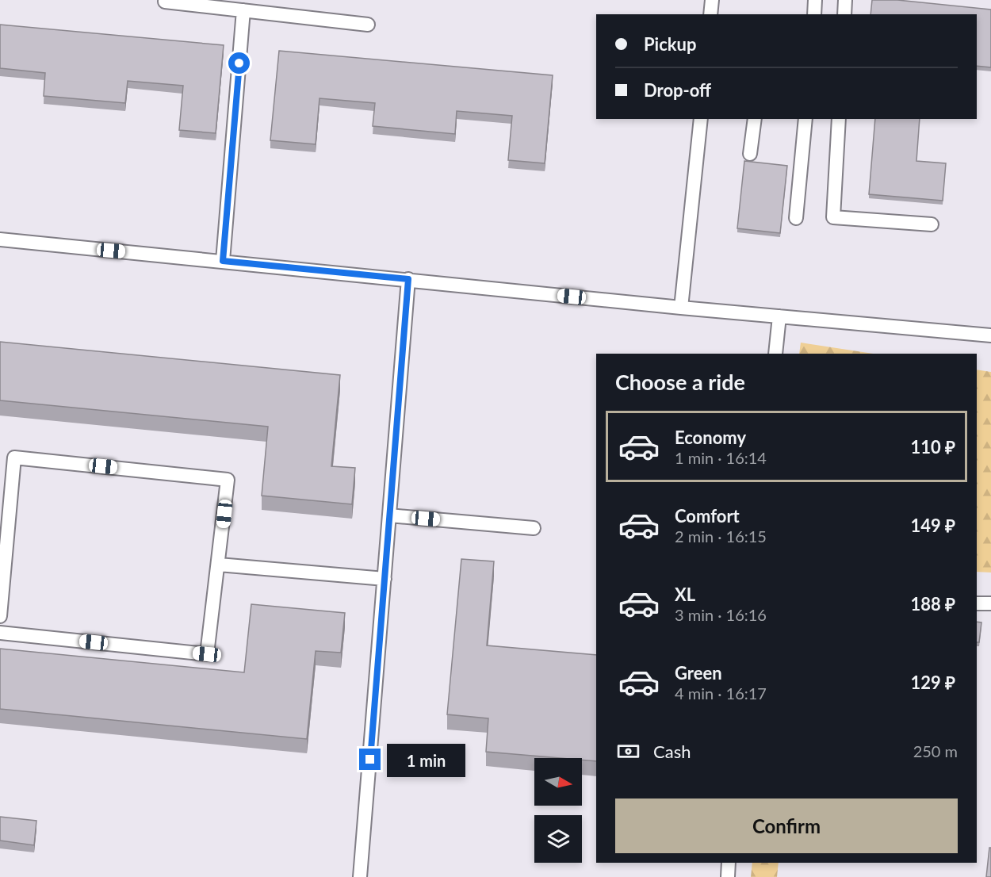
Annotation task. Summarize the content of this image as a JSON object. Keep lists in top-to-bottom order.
{
  "north": "right",
  "page": {
    "banner": ["Pickup", "Drop-off"],
    "heading": "Choose a ride",
    "list": [
      {
        "name": "Economy",
        "note": "1 min · 16:14",
        "value": "110 ₽"
      },
      {
        "name": "Comfort",
        "note": "2 min · 16:15",
        "value": "149 ₽"
      },
      {
        "name": "XL",
        "note": "3 min · 16:16",
        "value": "188 ₽"
      },
      {
        "name": "Green",
        "note": "4 min · 16:17",
        "value": "129 ₽"
      }
    ],
    "pay": ["Cash", "250 m"],
    "bubble": "1 min",
    "buttons": "Confirm"
  }
}
